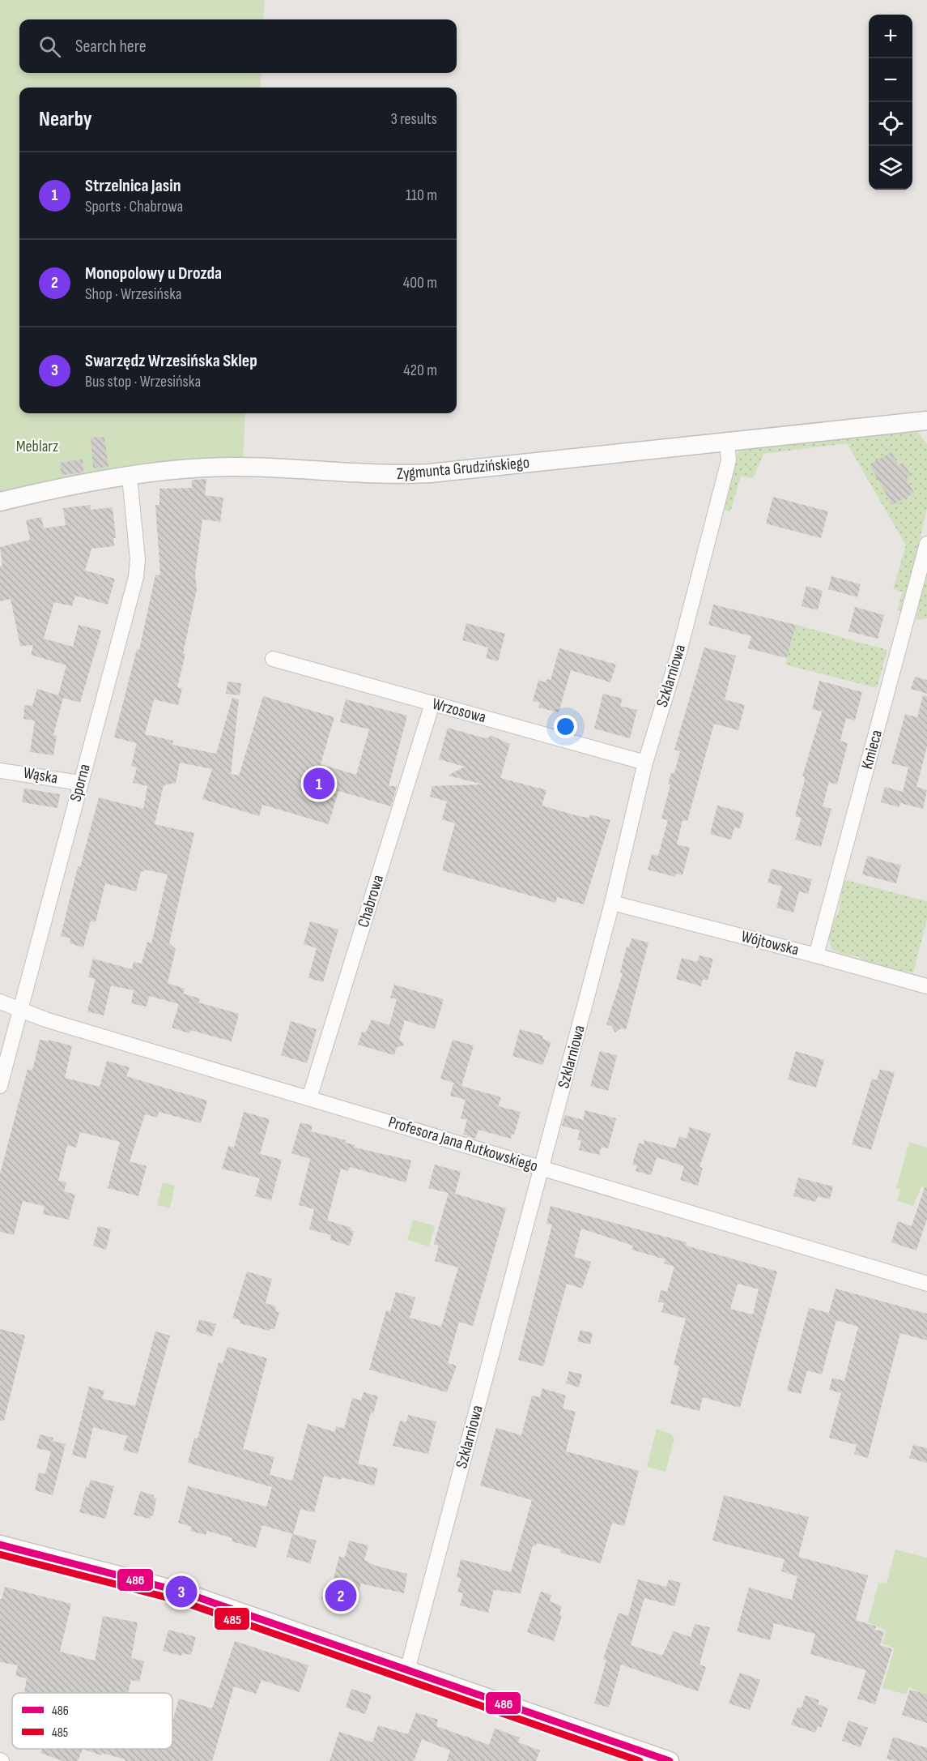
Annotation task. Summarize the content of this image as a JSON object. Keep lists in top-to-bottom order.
{
  "streets": {
    "street": [
      "Zygmunta Grudzińskiego",
      "Szklarniowa",
      "Wrzosowa",
      "Kmieca",
      "Wąska",
      "Sporna",
      "Chabrowa",
      "Wójtowska",
      "Profesora Jana Rutkowskiego"
    ]
  },
  "crossings": [
    ["Zygmunta Grudzińskiego", "Szklarniowa"],
    ["Zygmunta Grudzińskiego", "Sporna"],
    ["Szklarniowa", "Wrzosowa"],
    ["Szklarniowa", "Wójtowska"],
    ["Szklarniowa", "Profesora Jana Rutkowskiego"],
    ["Wrzosowa", "Chabrowa"],
    ["Kmieca", "Wójtowska"],
    ["Wąska", "Sporna"],
    ["Sporna", "Profesora Jana Rutkowskiego"],
    ["Chabrowa", "Profesora Jana Rutkowskiego"]
  ],
  "parks": ["Meblarz"],
  "lines": ["transit line 486", "transit line 485"],
  "legend": ["486", "485"],
  "page": {
    "map_buttons": ["+", "−"],
    "search": "Search here",
    "heading": ["Nearby", "3 results"],
    "list": [
      {
        "mark": "1",
        "name": "Strzelnica Jasin",
        "note": "Sports · Chabrowa",
        "value": "110 m"
      },
      {
        "mark": "2",
        "name": "Monopolowy u Drozda",
        "note": "Shop · Wrzesińska",
        "value": "400 m"
      },
      {
        "mark": "3",
        "name": "Swarzędz Wrzesińska Sklep",
        "note": "Bus stop · Wrzesińska",
        "value": "420 m"
      }
    ],
    "pins": ["1", "3", "2"]
  }
}
